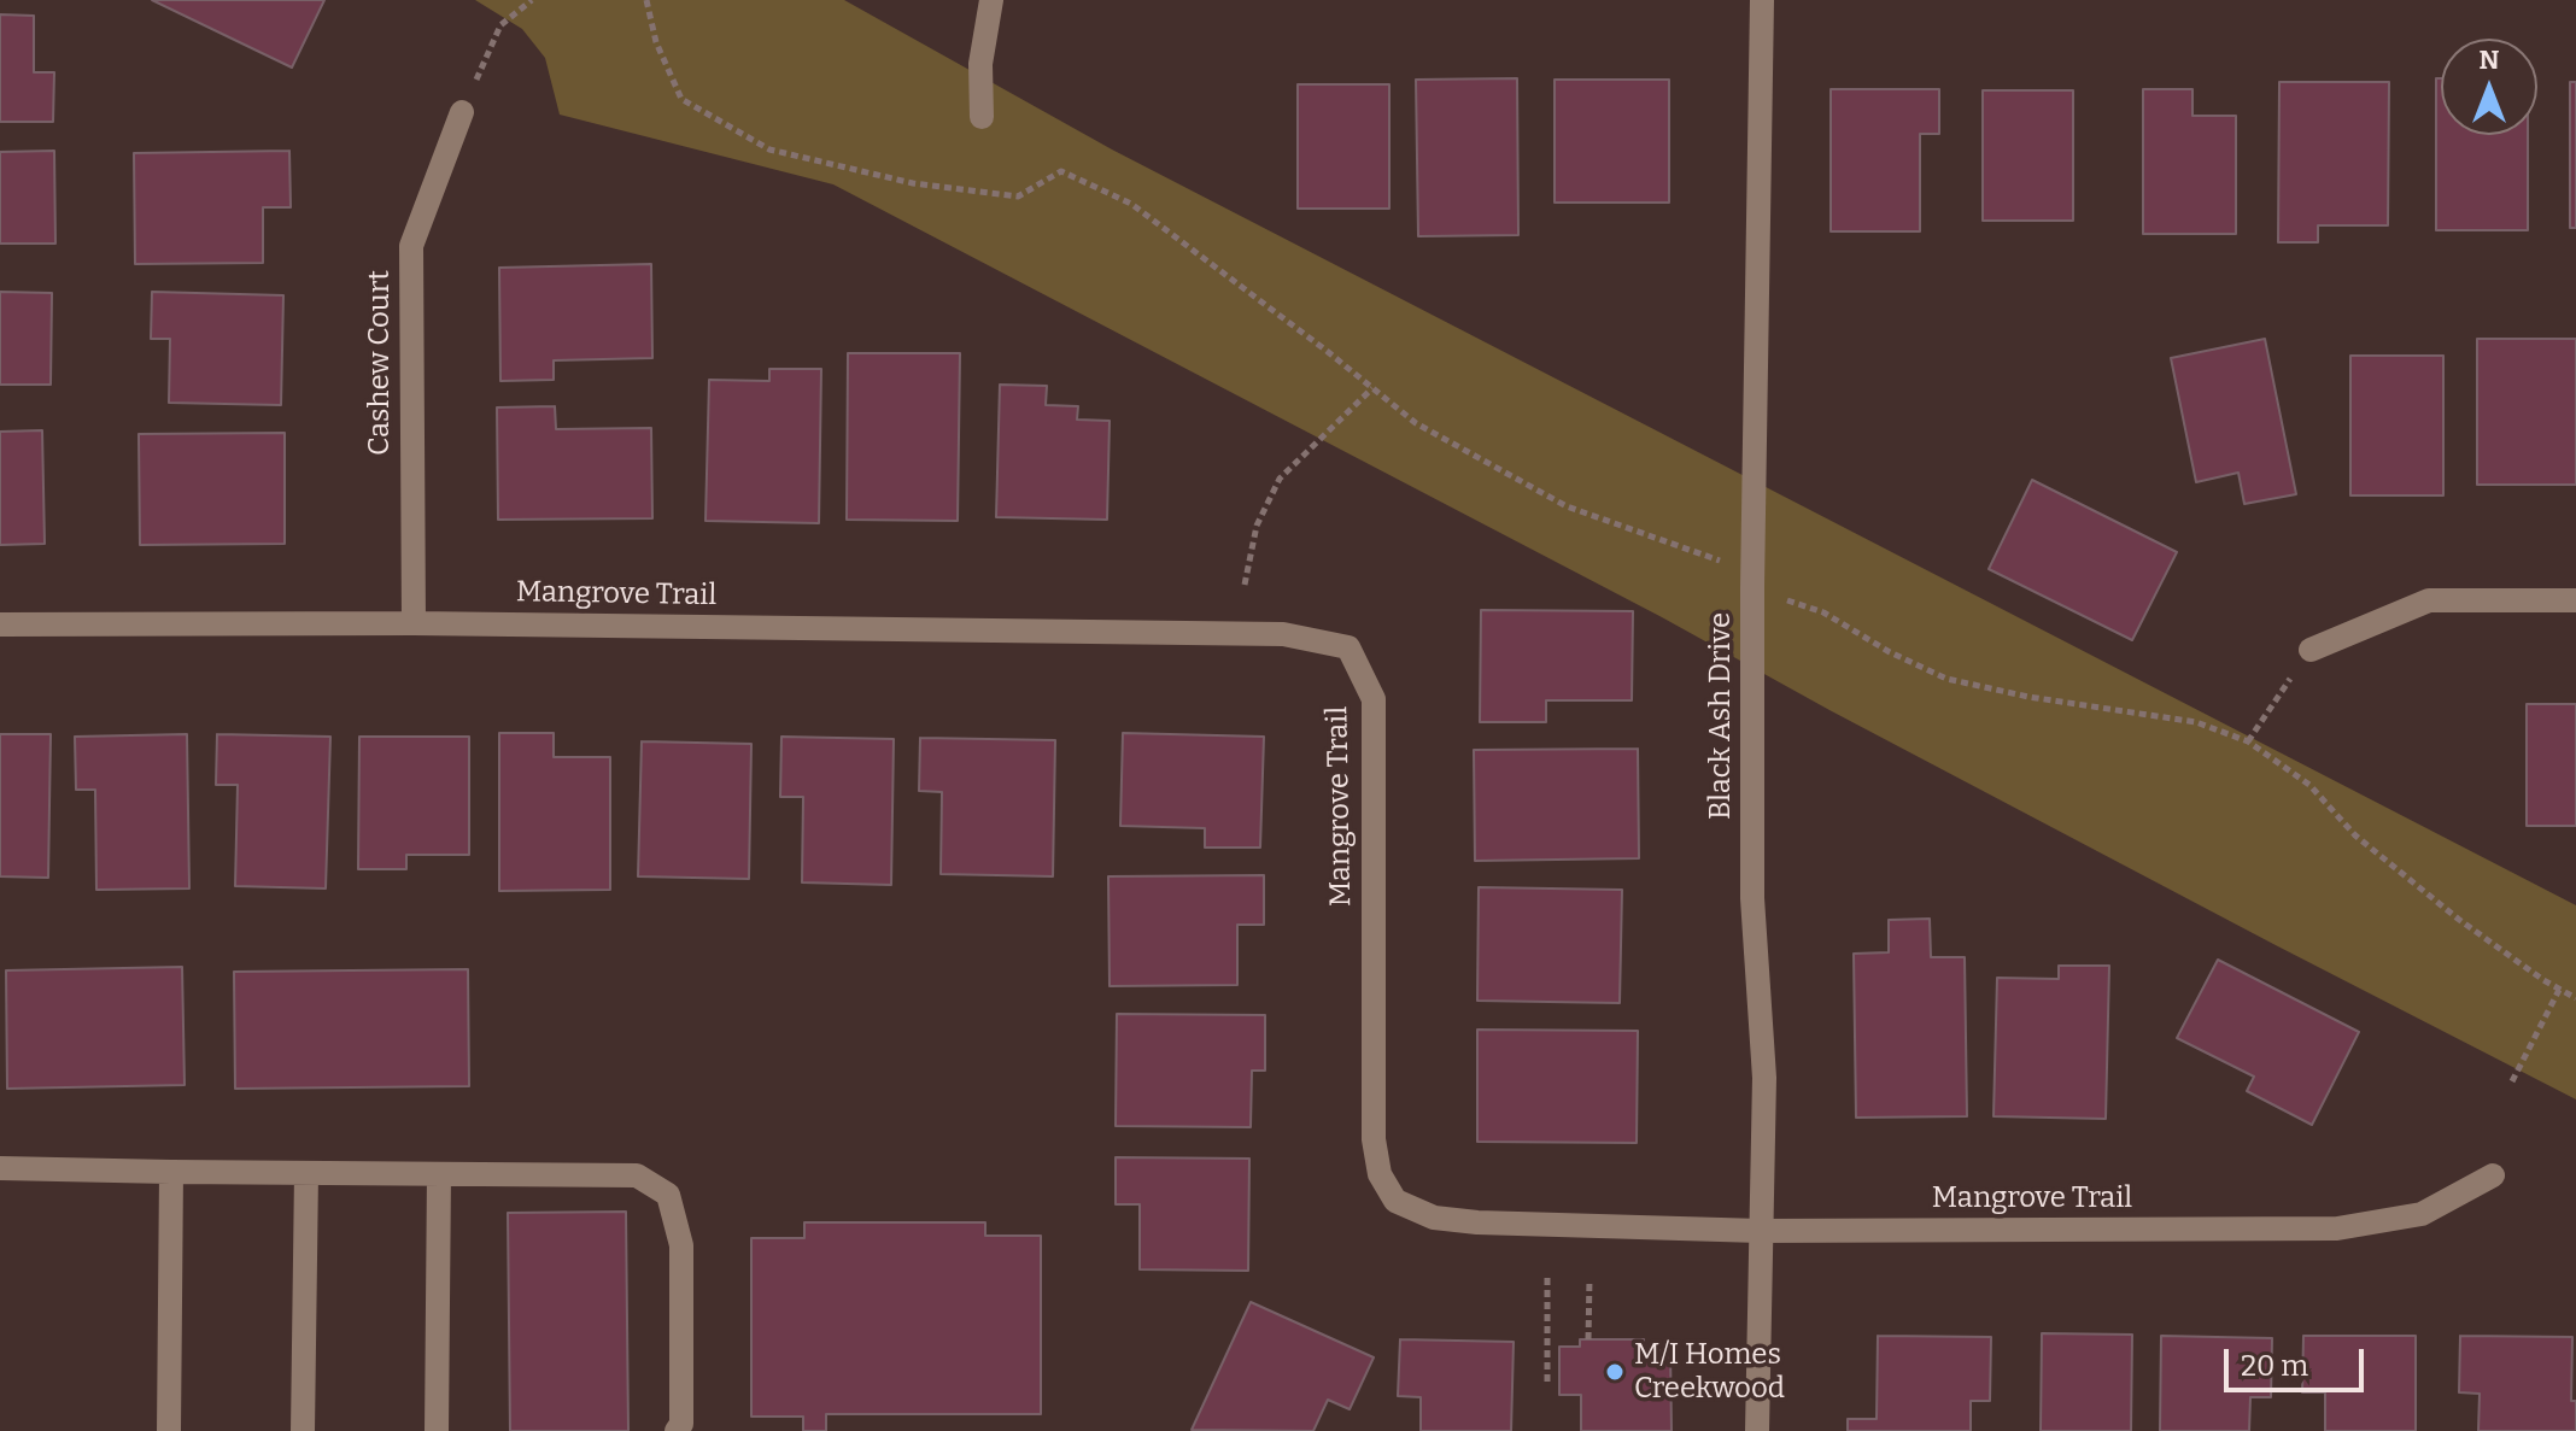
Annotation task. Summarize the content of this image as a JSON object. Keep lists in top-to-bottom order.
{
  "streets": {
    "street": ["Cashew Court", "Mangrove Trail", "Black Ash Drive"]
  },
  "crossings": [
    ["Cashew Court", "Mangrove Trail"],
    ["Mangrove Trail", "Black Ash Drive"]
  ],
  "places": ["M/I Homes Creekwood"],
  "scale_bar": "20 m",
  "north": "top"
}
